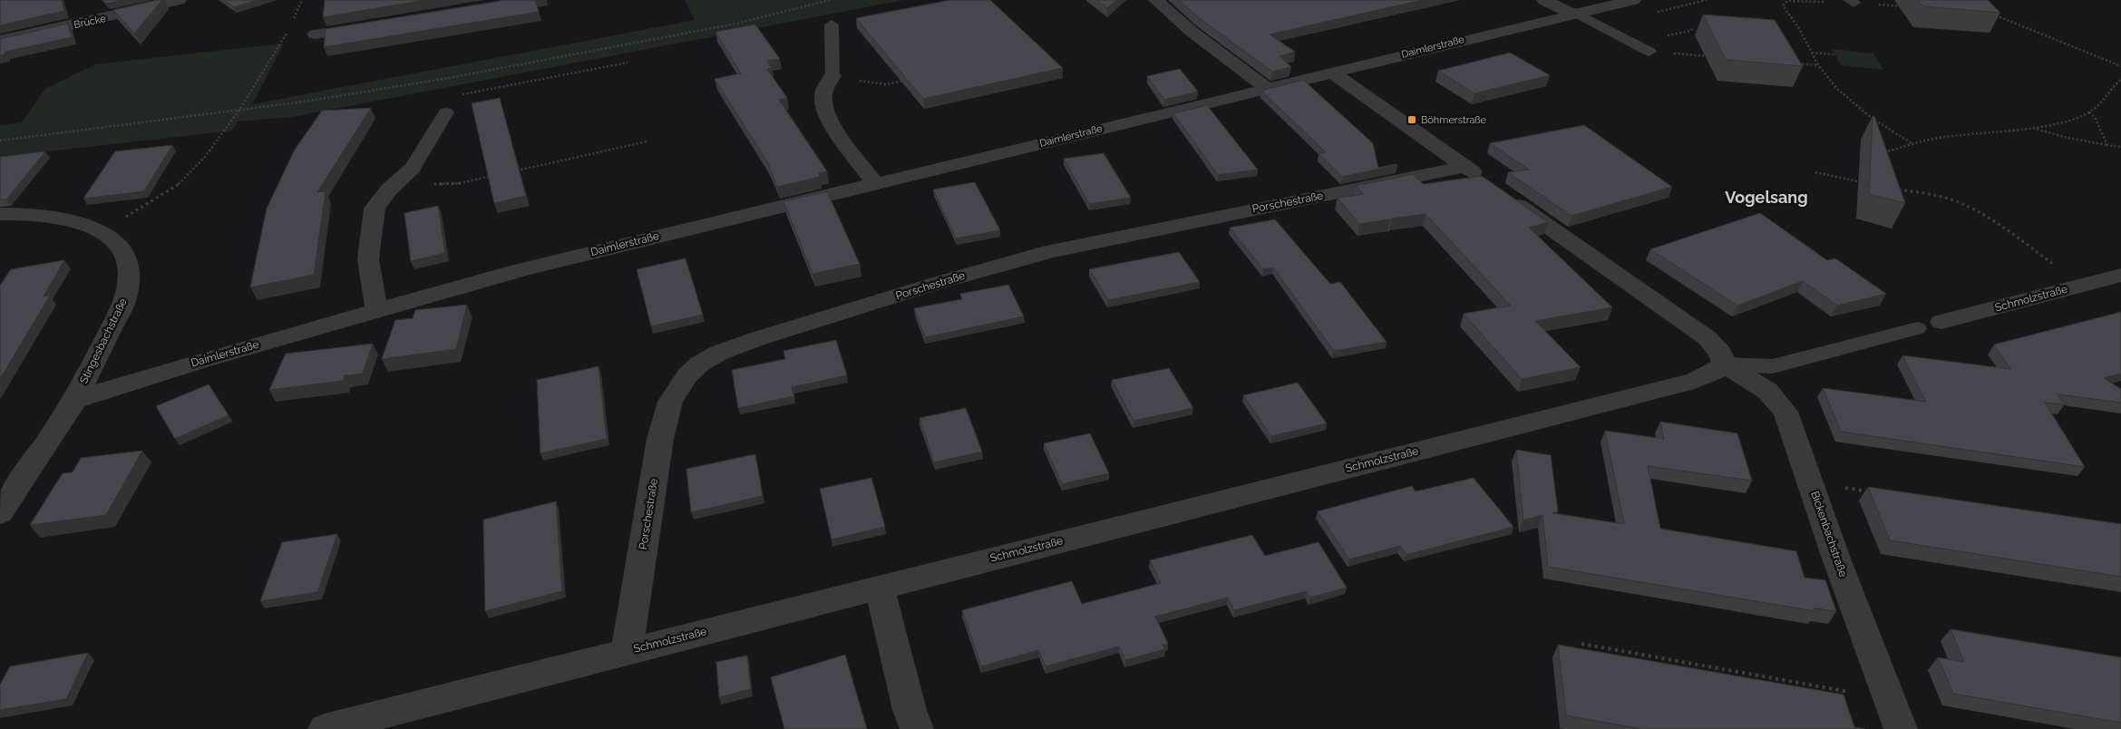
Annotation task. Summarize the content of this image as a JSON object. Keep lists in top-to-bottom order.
{
  "streets": {
    "street": [
      "Brücke",
      "Daimlerstraße",
      "Porschestraße",
      "Schmolzstraße",
      "Stingesbachstraße",
      "Bickenbachstraße"
    ]
  },
  "crossings": [
    ["Daimlerstraße", "Stingesbachstraße"],
    ["Porschestraße", "Schmolzstraße"],
    ["Schmolzstraße", "Bickenbachstraße"]
  ],
  "districts": ["Vogelsang"],
  "places": {
    "transit": ["Böhmerstraße"]
  }
}
